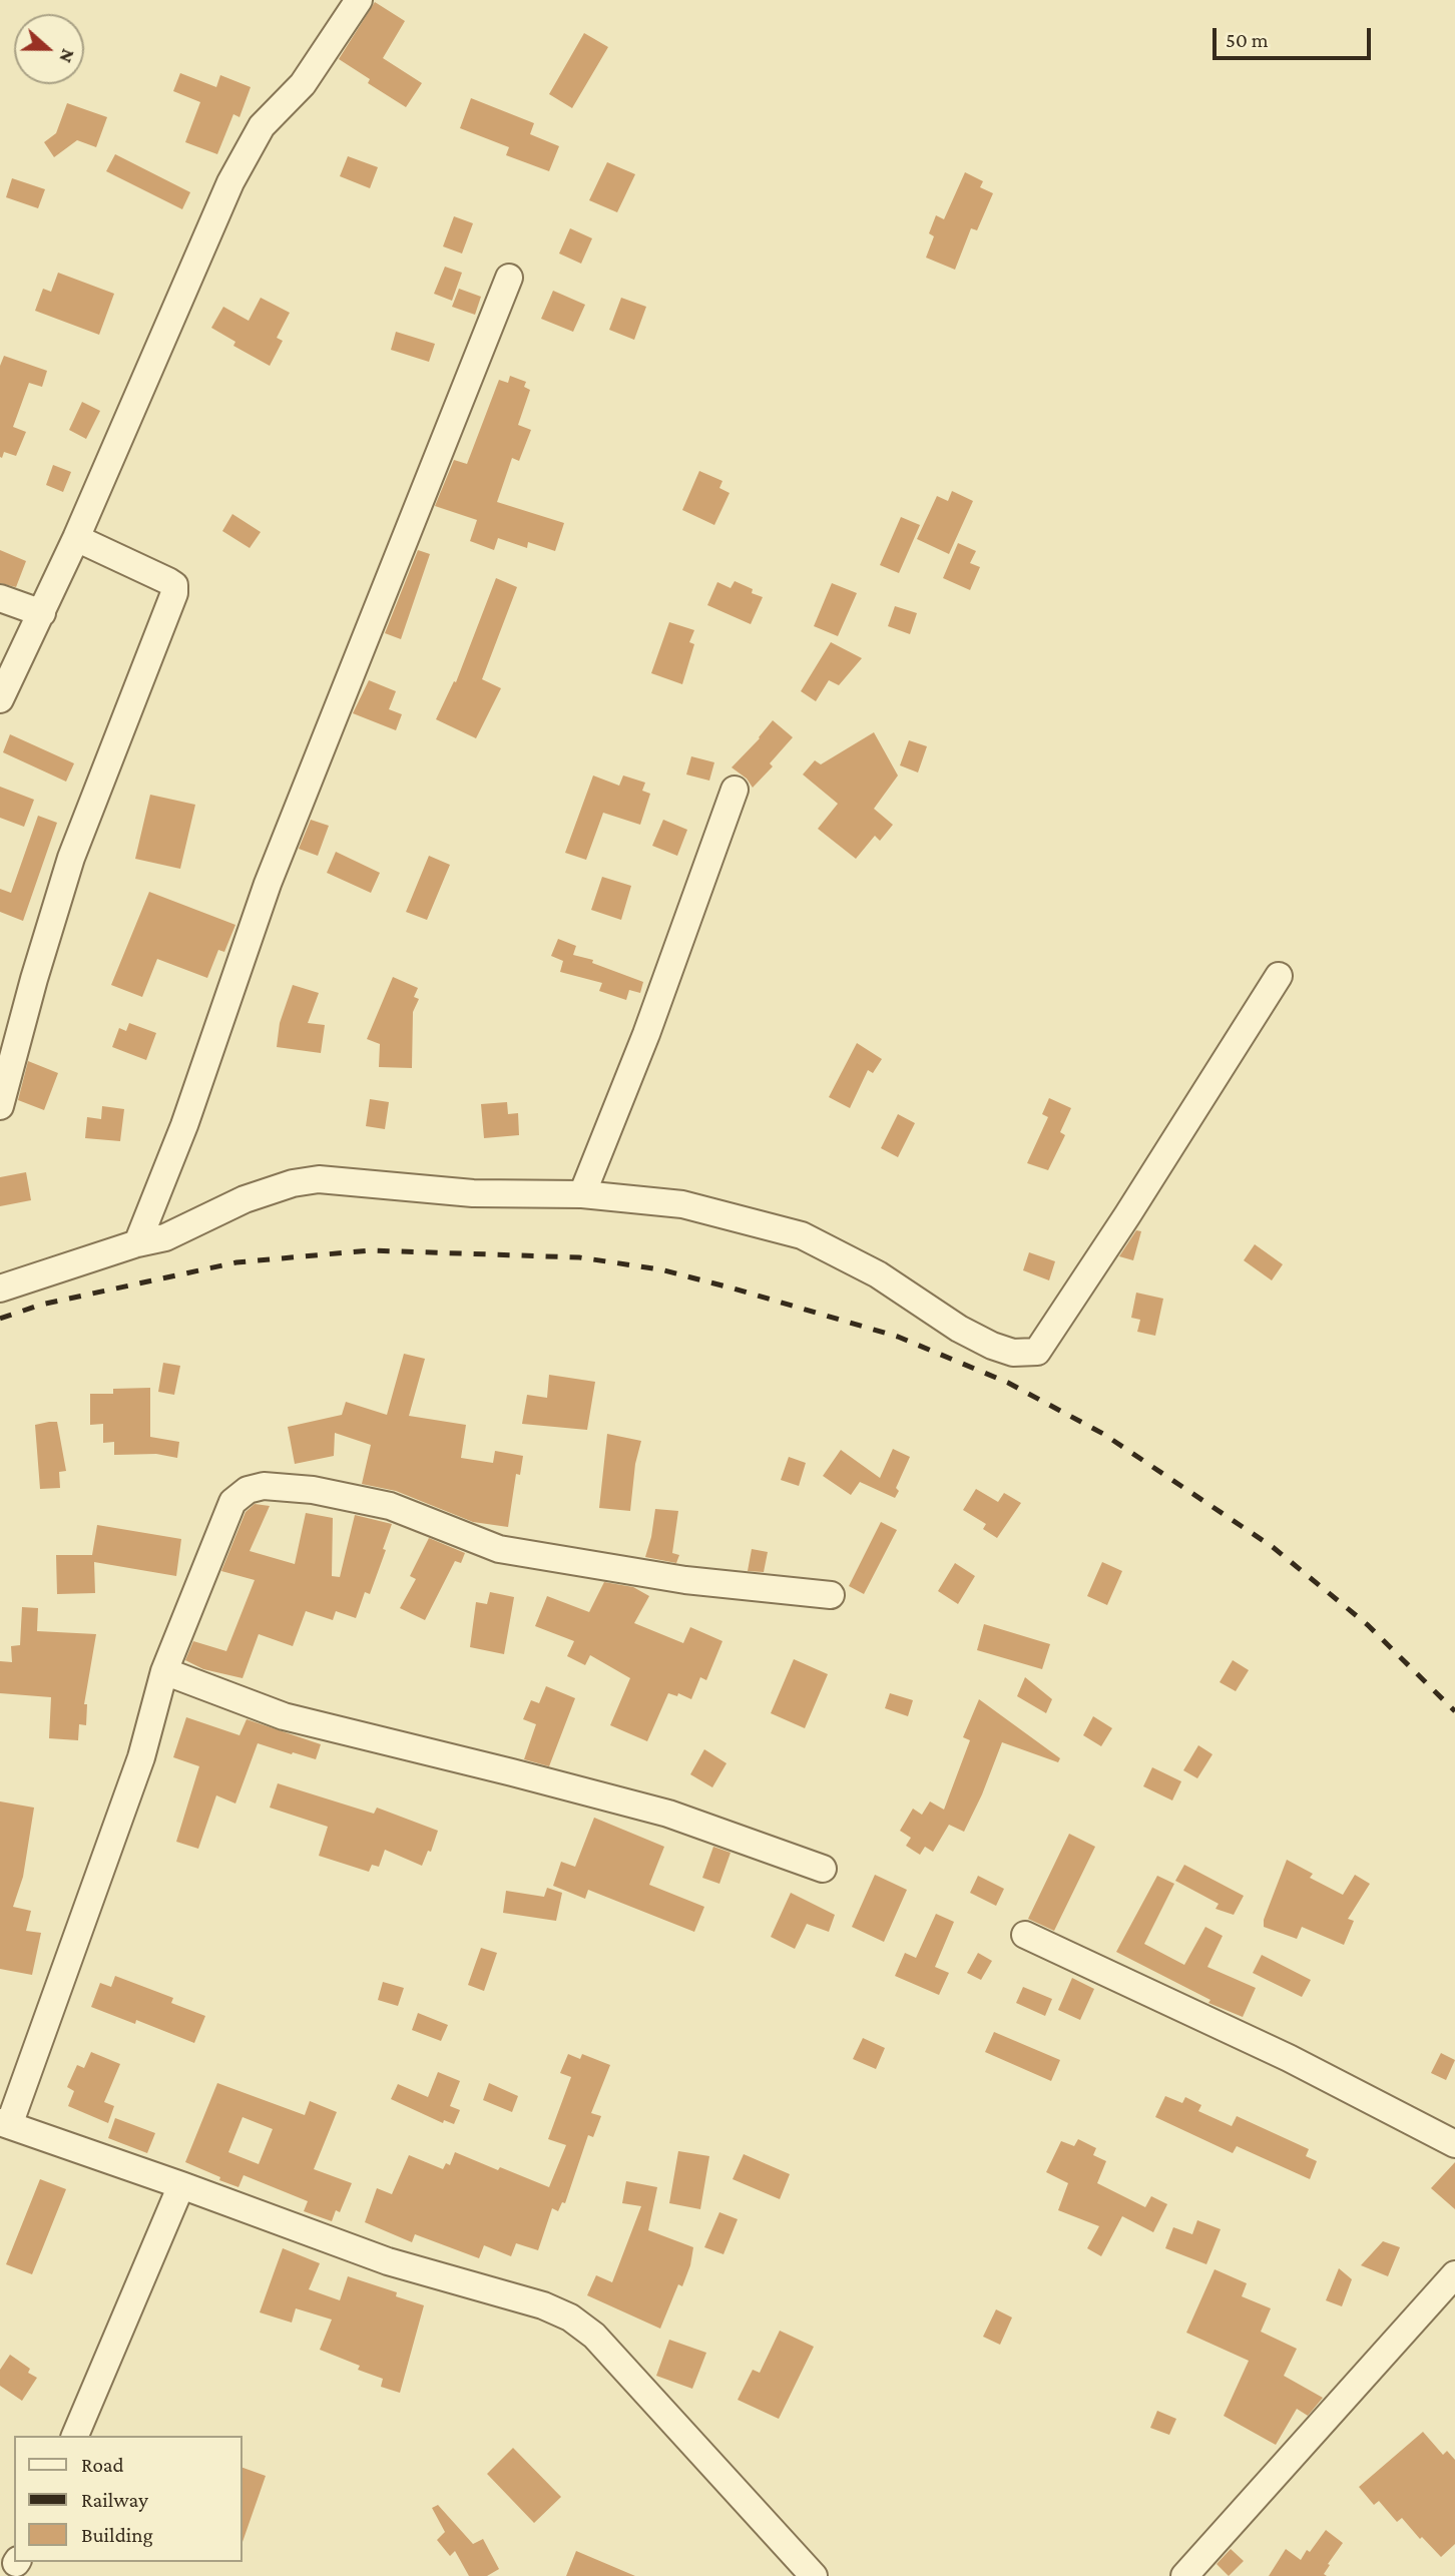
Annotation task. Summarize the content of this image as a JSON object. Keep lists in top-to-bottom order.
{
  "legend": ["Road", "Railway", "Building"],
  "scale_bar": "50 m",
  "north": "right"
}
